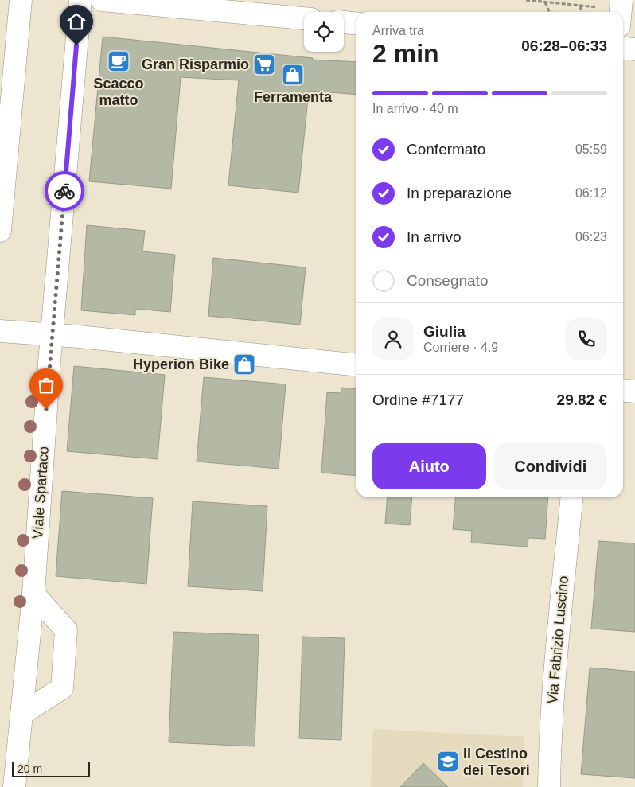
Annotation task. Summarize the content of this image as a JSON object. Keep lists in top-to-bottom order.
{
  "streets": {
    "street": ["Viale Spartaco", "Via Fabrizio Luscino"]
  },
  "places": {
    "cafe": ["Scacco matto"],
    "supermarket": ["Gran Risparmio"],
    "shop": ["Ferramenta", "Hyperion Bike"],
    "school or university": ["Il Cestino dei Tesori"]
  },
  "scale_bar": "20 m",
  "page": {
    "heading": ["2 min", "Arriva tra", "06:28–06:33"],
    "panel": [
      "Giulia",
      "Corriere · 4.9",
      "Ordine #7177",
      "29.82 €"
    ],
    "bar": "In arrivo · 40 m",
    "list": [
      ["Confermato", "05:59"],
      ["In preparazione", "06:12"],
      ["In arrivo", "06:23"],
      "Consegnato"
    ],
    "buttons": ["Aiuto", "Condividi"],
    "scale": "20 m"
  }
}
